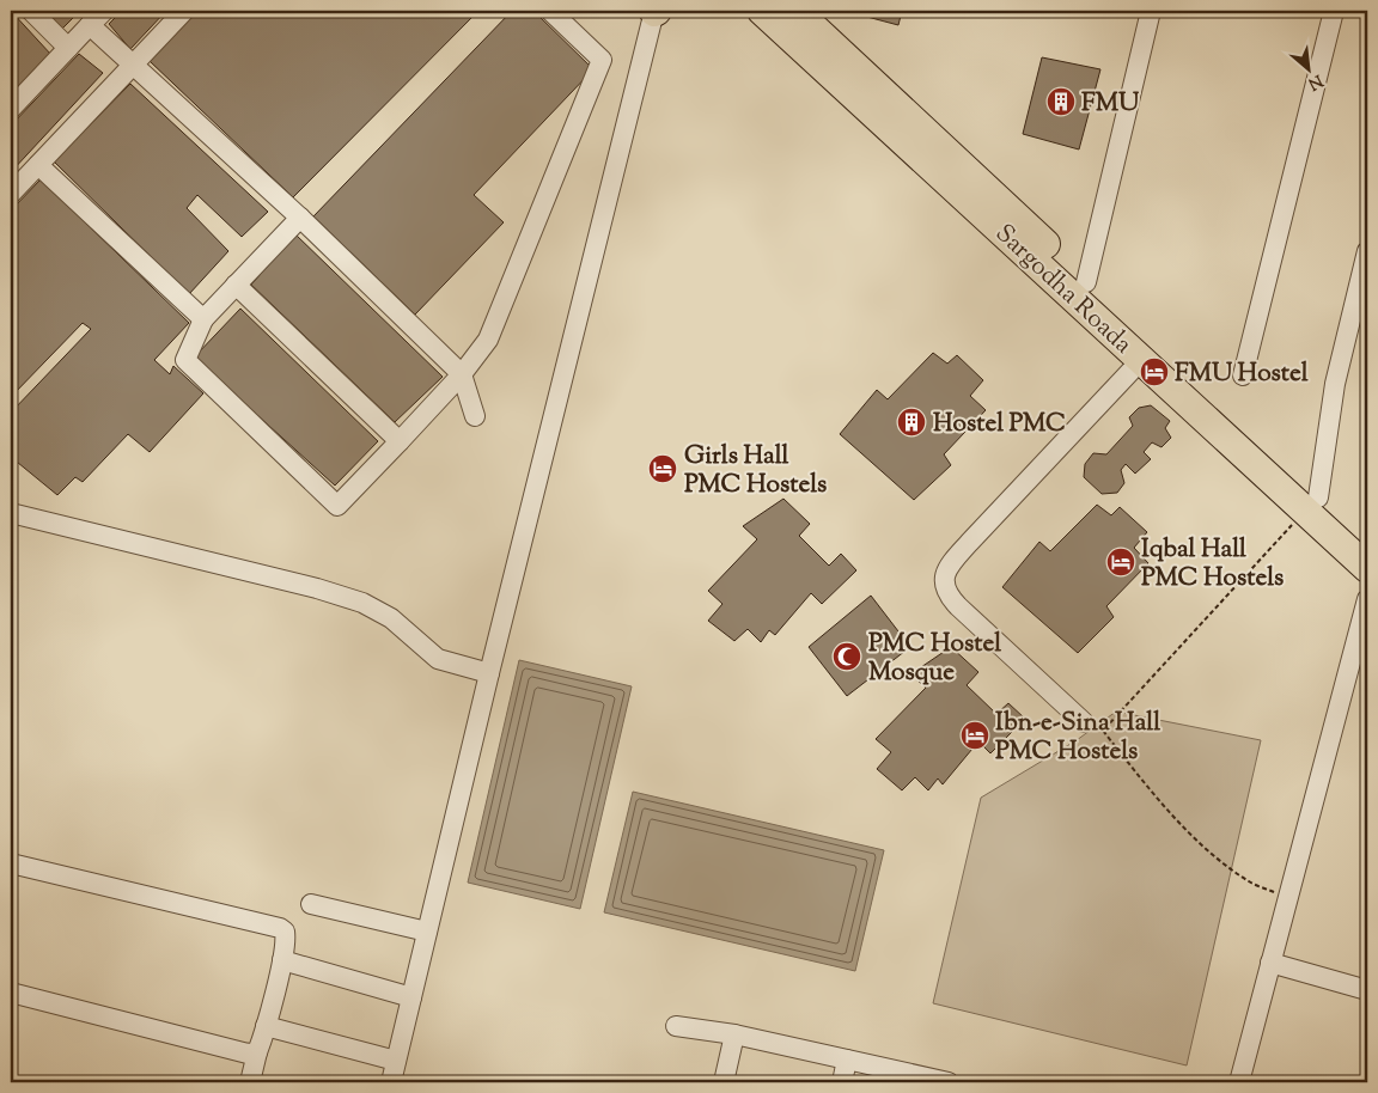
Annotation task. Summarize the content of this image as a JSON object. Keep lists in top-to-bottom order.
{
  "streets": {
    "highway": ["Sargodha Roada"]
  },
  "places": {
    "building": ["FMU", "Hostel PMC"],
    "hotel": [
      "FMU Hostel",
      "Girls Hall PMC Hostels",
      "Iqbal Hall PMC Hostels",
      "Ibn-e-Sina Hall PMC Hostels"
    ],
    "mosque": ["PMC Hostel Mosque"]
  },
  "north": "bottom right"
}
